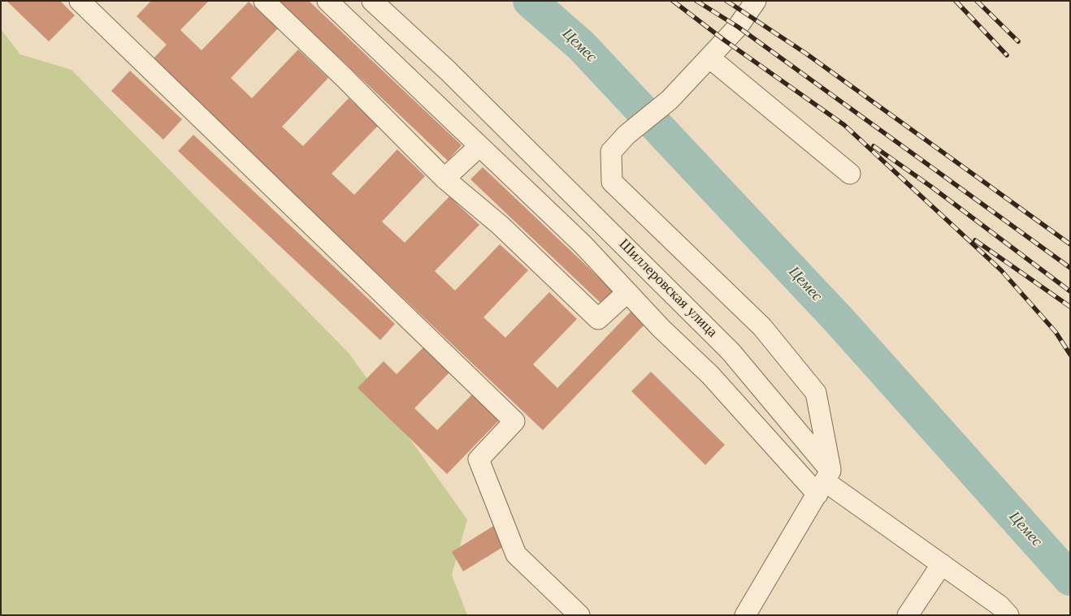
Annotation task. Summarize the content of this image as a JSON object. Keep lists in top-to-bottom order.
{
  "streets": {
    "street": ["Шиллеровская улица"]
  },
  "water": ["Цемес"]
}
